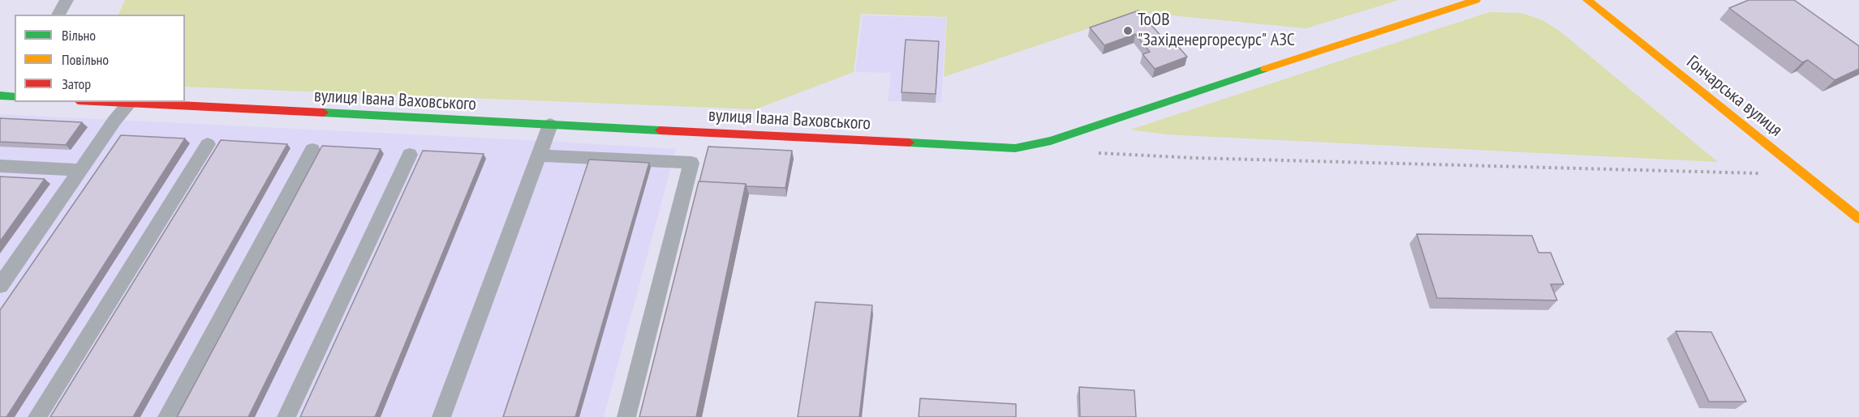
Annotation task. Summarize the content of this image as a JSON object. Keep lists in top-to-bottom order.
{
  "streets": {
    "street": ["Гончарська вулиця", "вулиця Івана Ваховського"]
  },
  "places": ["ТоОВ \"Західенергоресурс\" АЗС"],
  "legend": ["Вільно", "Повільно", "Затор"]
}
